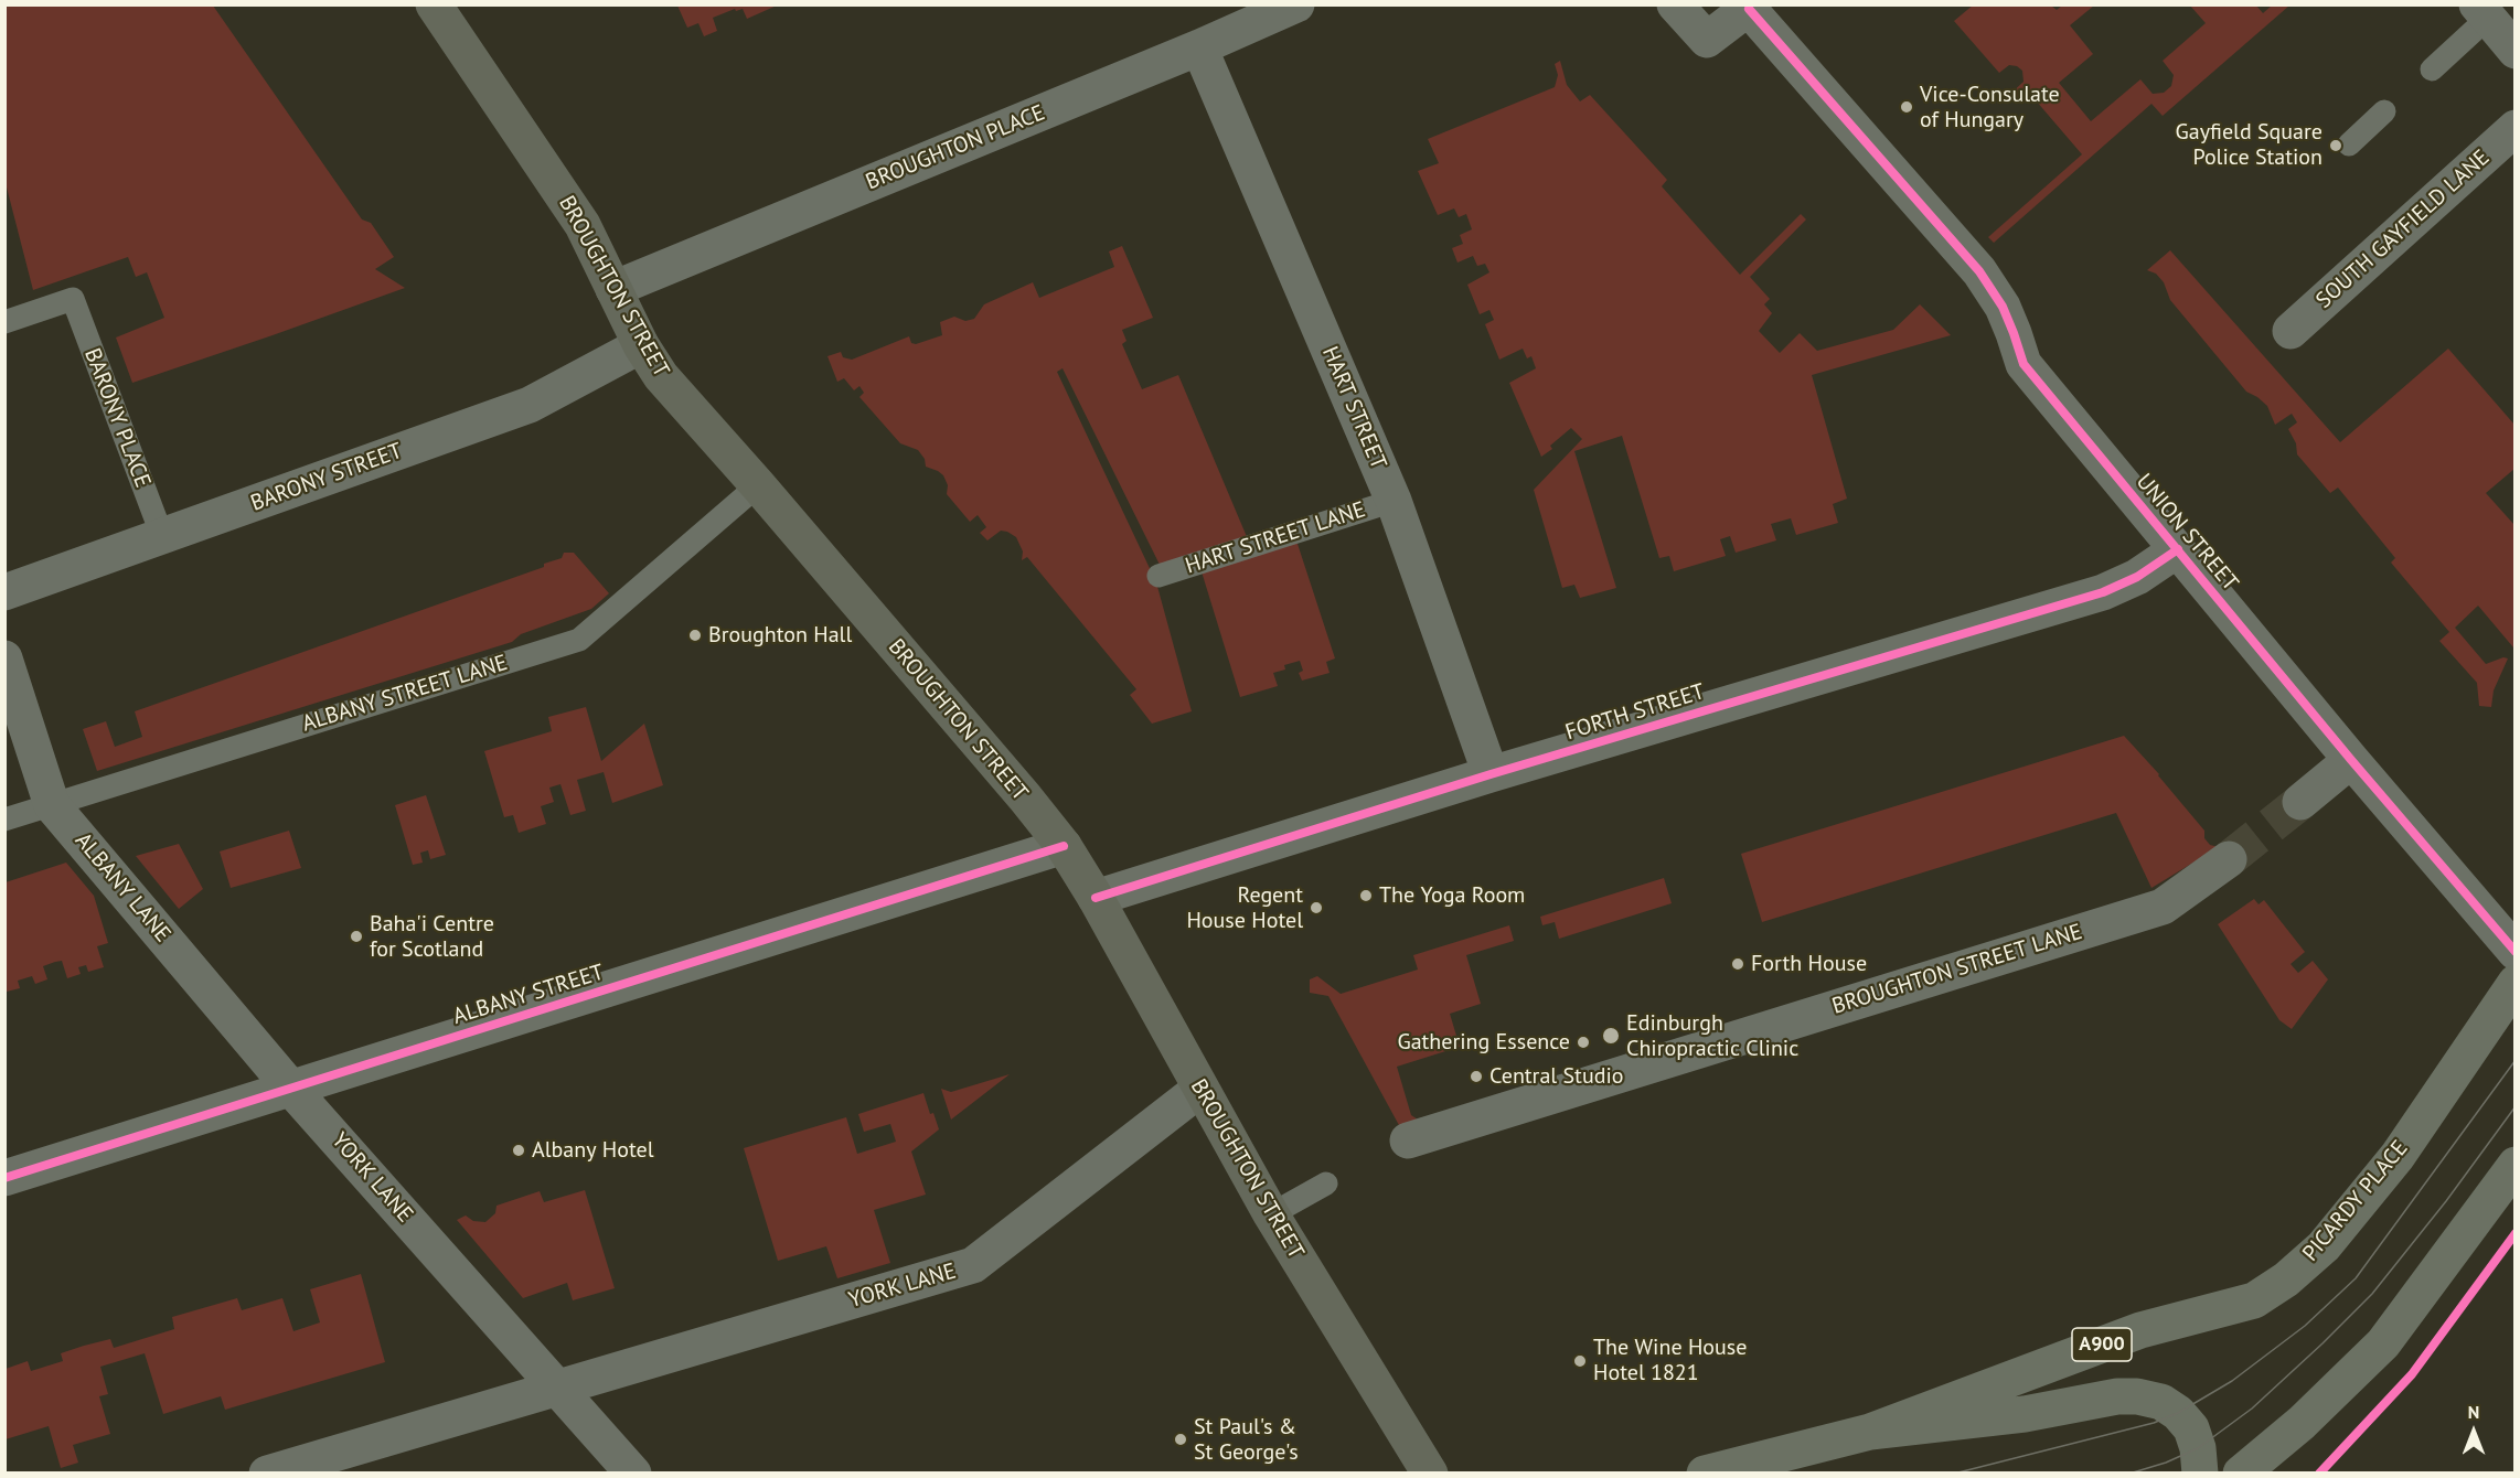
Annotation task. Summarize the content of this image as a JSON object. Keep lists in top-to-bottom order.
{
  "streets": {
    "main road": ["BROUGHTON STREET", "PICARDY PLACE", "A900"],
    "street": [
      "BROUGHTON PLACE",
      "SOUTH GAYFIELD LANE",
      "HART STREET",
      "BARONY STREET",
      "UNION STREET",
      "FORTH STREET",
      "ALBANY LANE",
      "BROUGHTON STREET LANE",
      "ALBANY STREET",
      "YORK LANE"
    ],
    "lane": ["BARONY PLACE", "HART STREET LANE", "ALBANY STREET LANE"]
  },
  "crossings": [
    ["BROUGHTON PLACE", "BROUGHTON STREET"],
    ["BROUGHTON PLACE", "HART STREET"],
    ["BROUGHTON STREET", "BARONY STREET"],
    ["BROUGHTON STREET", "ALBANY STREET LANE"],
    ["BROUGHTON STREET", "FORTH STREET"],
    ["BROUGHTON STREET", "ALBANY STREET"],
    ["BROUGHTON STREET", "YORK LANE"],
    ["HART STREET", "HART STREET LANE"],
    ["HART STREET", "FORTH STREET"],
    ["BARONY PLACE", "BARONY STREET"],
    ["UNION STREET", "FORTH STREET"],
    ["ALBANY STREET LANE", "ALBANY LANE"],
    ["ALBANY LANE", "ALBANY STREET"],
    ["ALBANY LANE", "YORK LANE"],
    ["ALBANY STREET", "YORK LANE"]
  ],
  "places": [
    "Vice-Consulate of Hungary",
    "Gayfield Square Police Station",
    "Broughton Hall",
    "The Yoga Room",
    "Regent House Hotel",
    "Baha'i Centre for Scotland",
    "Forth House",
    "Edinburgh Chiropractic Clinic",
    "Gathering Essence",
    "Central Studio",
    "Albany Hotel",
    "The Wine House Hotel 1821",
    "St Paul's & St George's"
  ],
  "north": "top"
}
